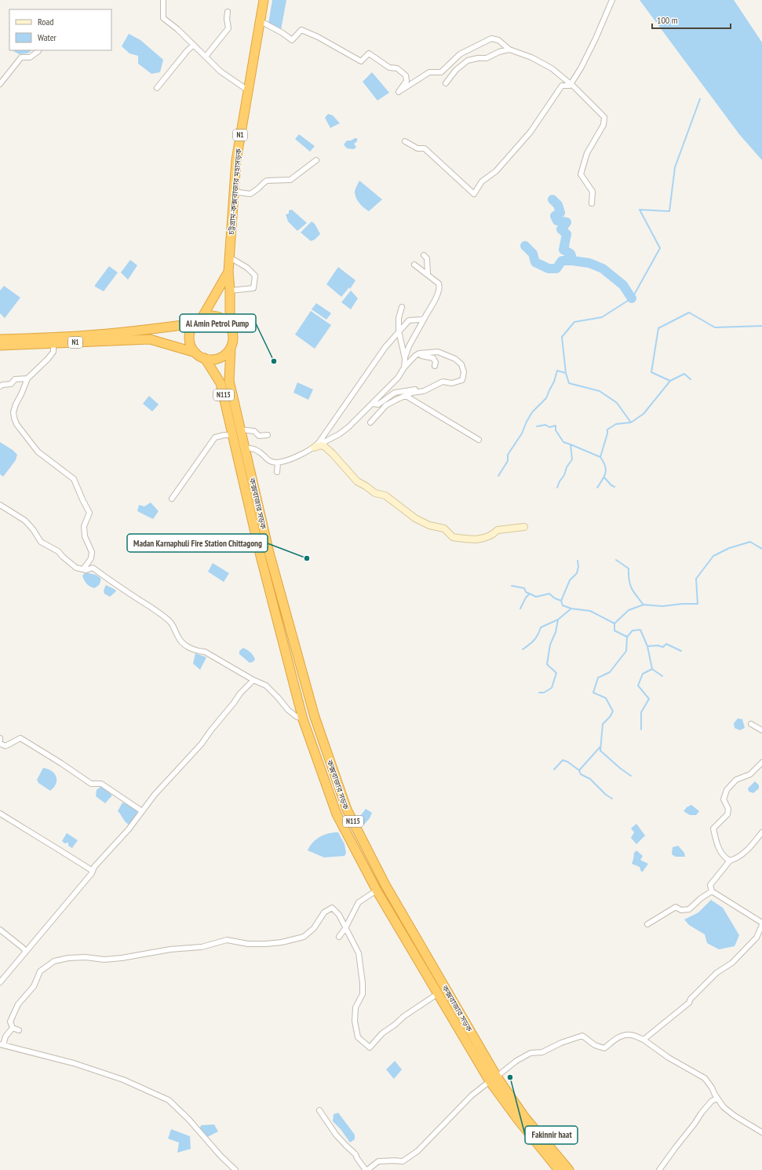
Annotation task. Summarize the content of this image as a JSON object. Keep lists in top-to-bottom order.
{
  "streets": {
    "highway": [
      "N1",
      "চট্টগ্রাম-কক্সবাজার মহাসড়ক",
      "N115",
      "কক্সবাজার সড়ক"
    ]
  },
  "crossings": [
    ["N1", "চট্টগ্রাম-কক্সবাজার মহাসড়ক"],
    ["N1", "কক্সবাজার সড়ক"],
    ["চট্টগ্রাম-কক্সবাজার মহাসড়ক", "কক্সবাজার সড়ক"]
  ],
  "places": ["Al Amin Petrol Pump", "Madan Karnaphuli Fire Station Chittagong", "Fakinnir haat"],
  "legend": ["Road", "Water"],
  "scale_bar": "100 m"
}
